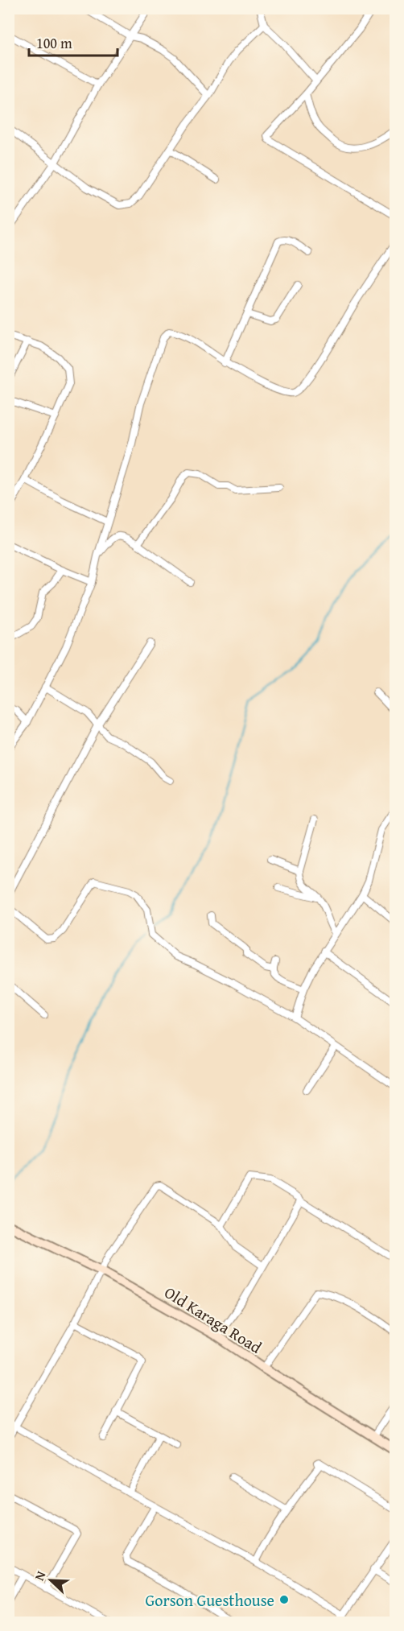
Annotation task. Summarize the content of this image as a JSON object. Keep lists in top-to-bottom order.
{
  "streets": {
    "street": ["Old Karaga Road"]
  },
  "places": ["Gorson Guesthouse"],
  "scale_bar": "100 m",
  "north": "top left"
}
